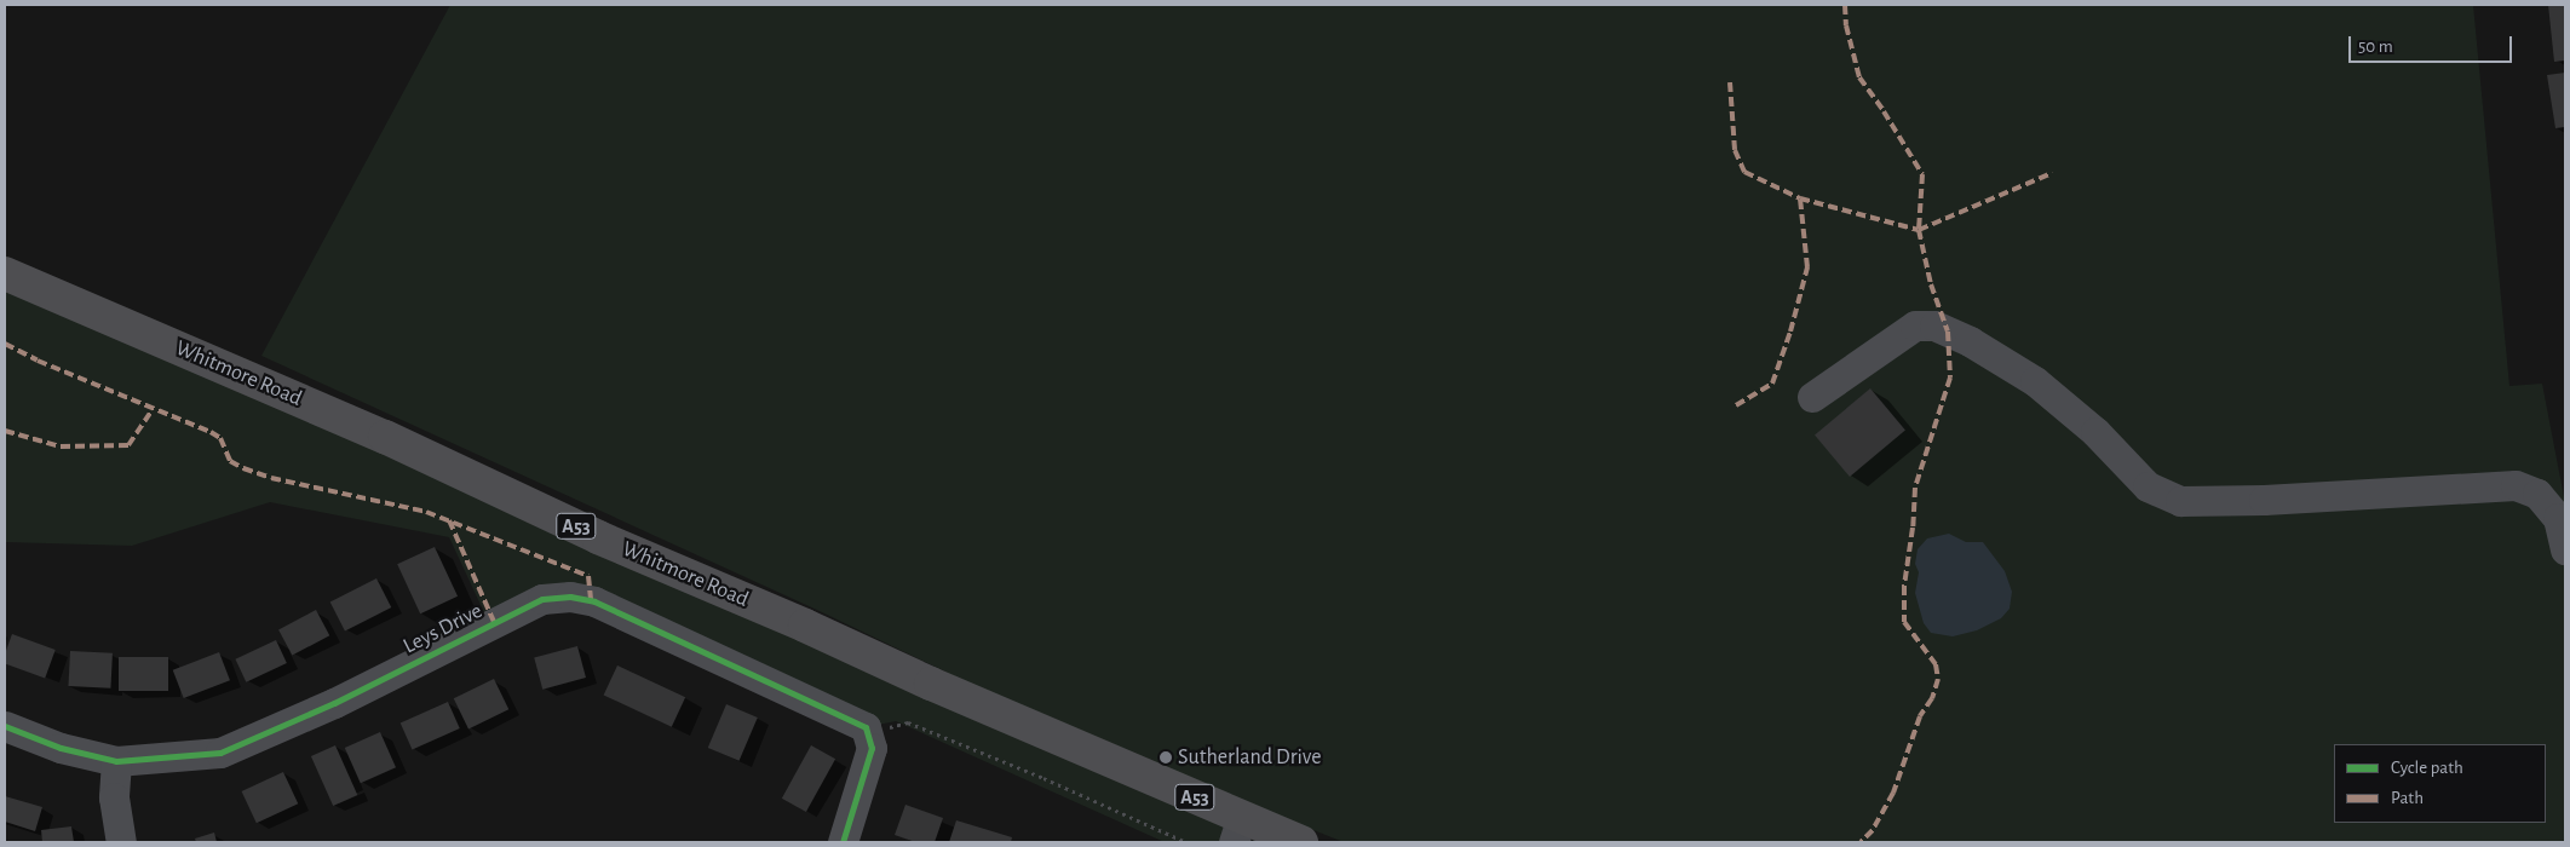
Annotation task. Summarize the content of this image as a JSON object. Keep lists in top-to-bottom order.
{
  "streets": {
    "highway": ["Whitmore Road", "A53"],
    "street": ["Leys Drive"]
  },
  "places": ["Sutherland Drive"],
  "legend": ["Cycle path", "Path"],
  "scale_bar": "50 m"
}
